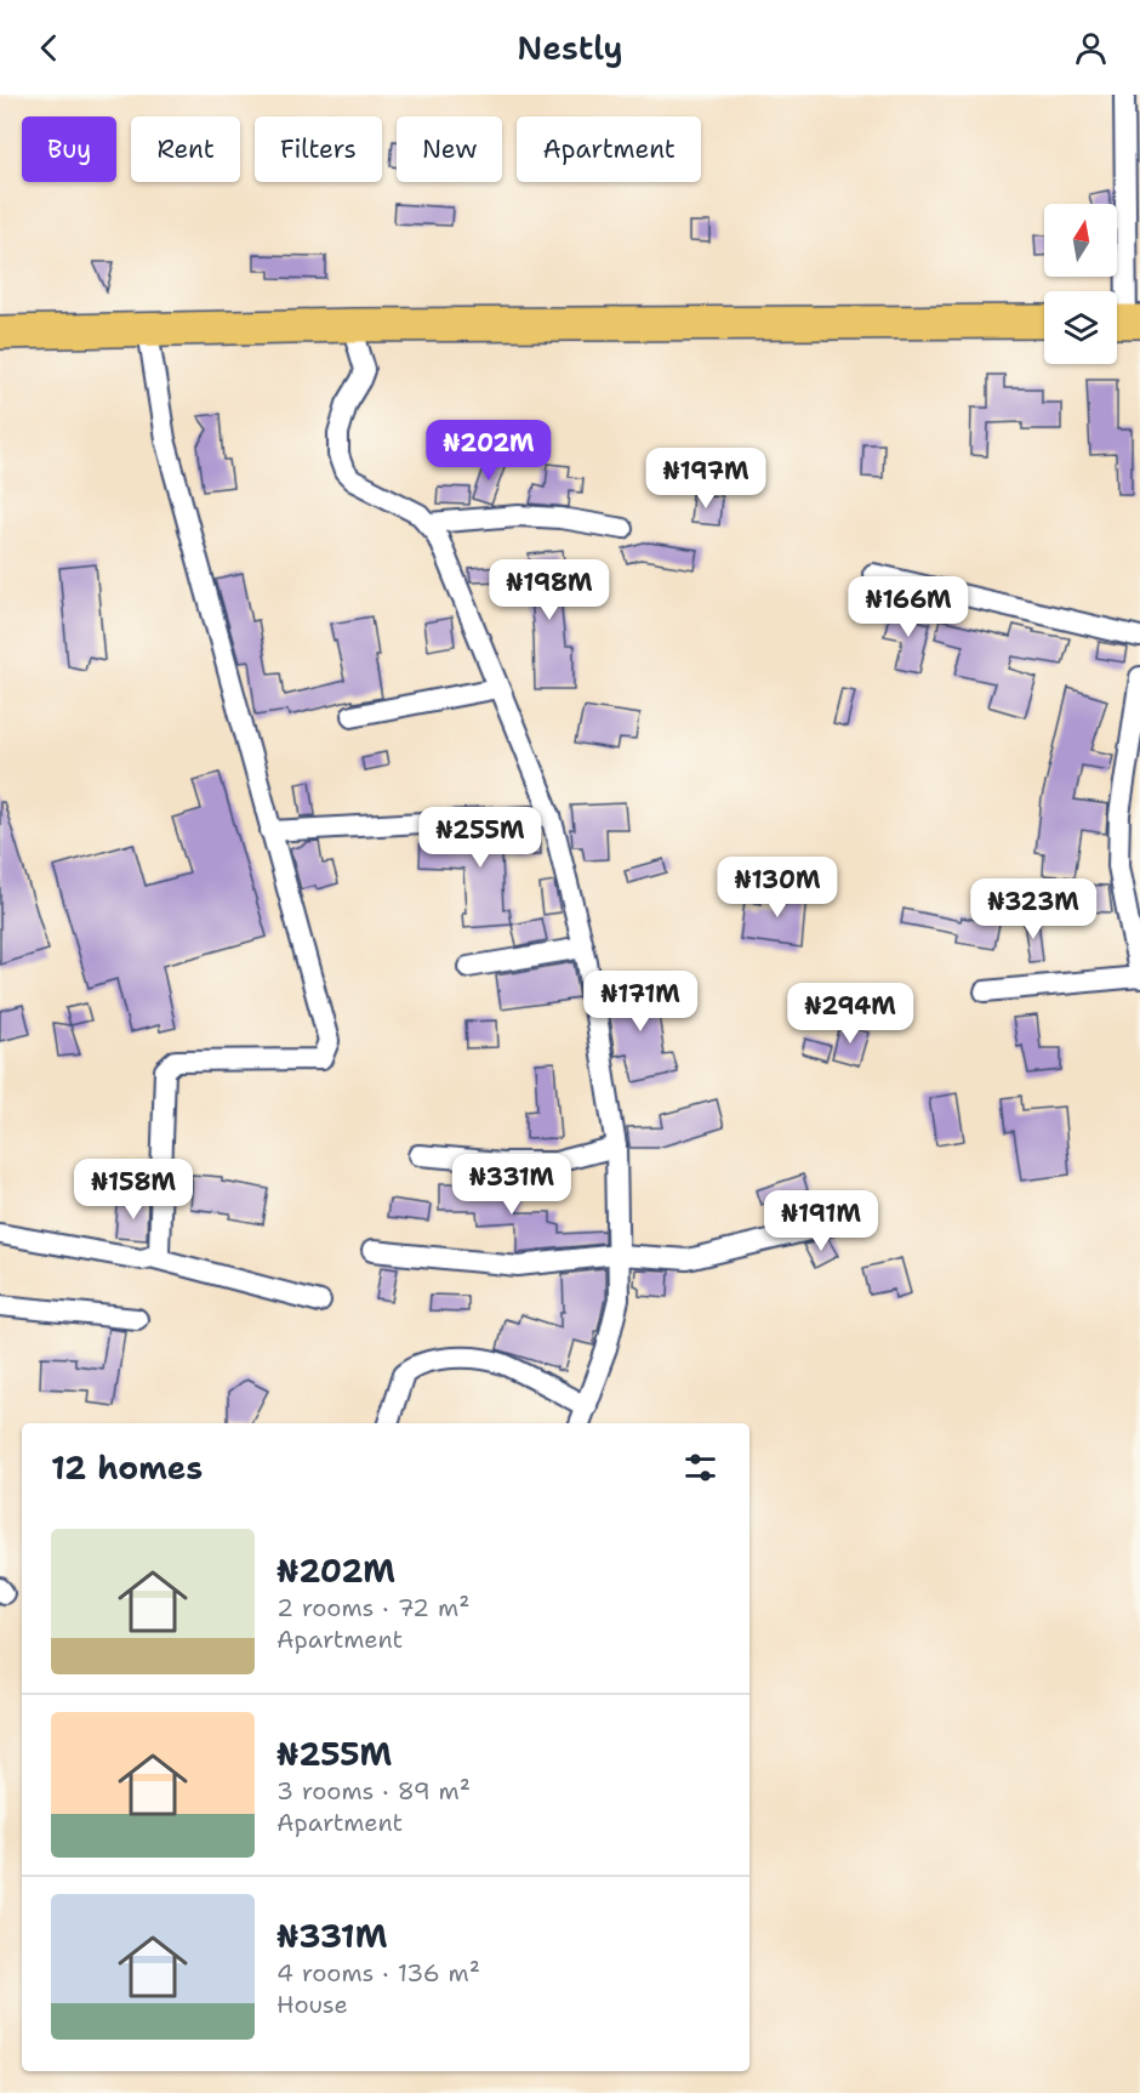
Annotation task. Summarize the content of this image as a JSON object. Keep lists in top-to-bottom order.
{
  "north": "top",
  "page": {
    "header": "Nestly",
    "chip": [
      "Buy",
      "Rent",
      "Filters",
      "New",
      "Apartment"
    ],
    "price": [
      "₦202M",
      "₦197M",
      "₦198M",
      "₦166M",
      "₦255M",
      "₦130M",
      "₦323M",
      "₦171M",
      "₦294M",
      "₦331M",
      "₦158M",
      "₦191M"
    ],
    "heading": "12 homes",
    "list": [
      {
        "name": "₦202M",
        "note": "2 rooms · 72 m² · Apartment"
      },
      {
        "name": "₦255M",
        "note": "3 rooms · 89 m² · Apartment"
      },
      {
        "name": "₦331M",
        "note": "4 rooms · 136 m² · House"
      }
    ]
  }
}
